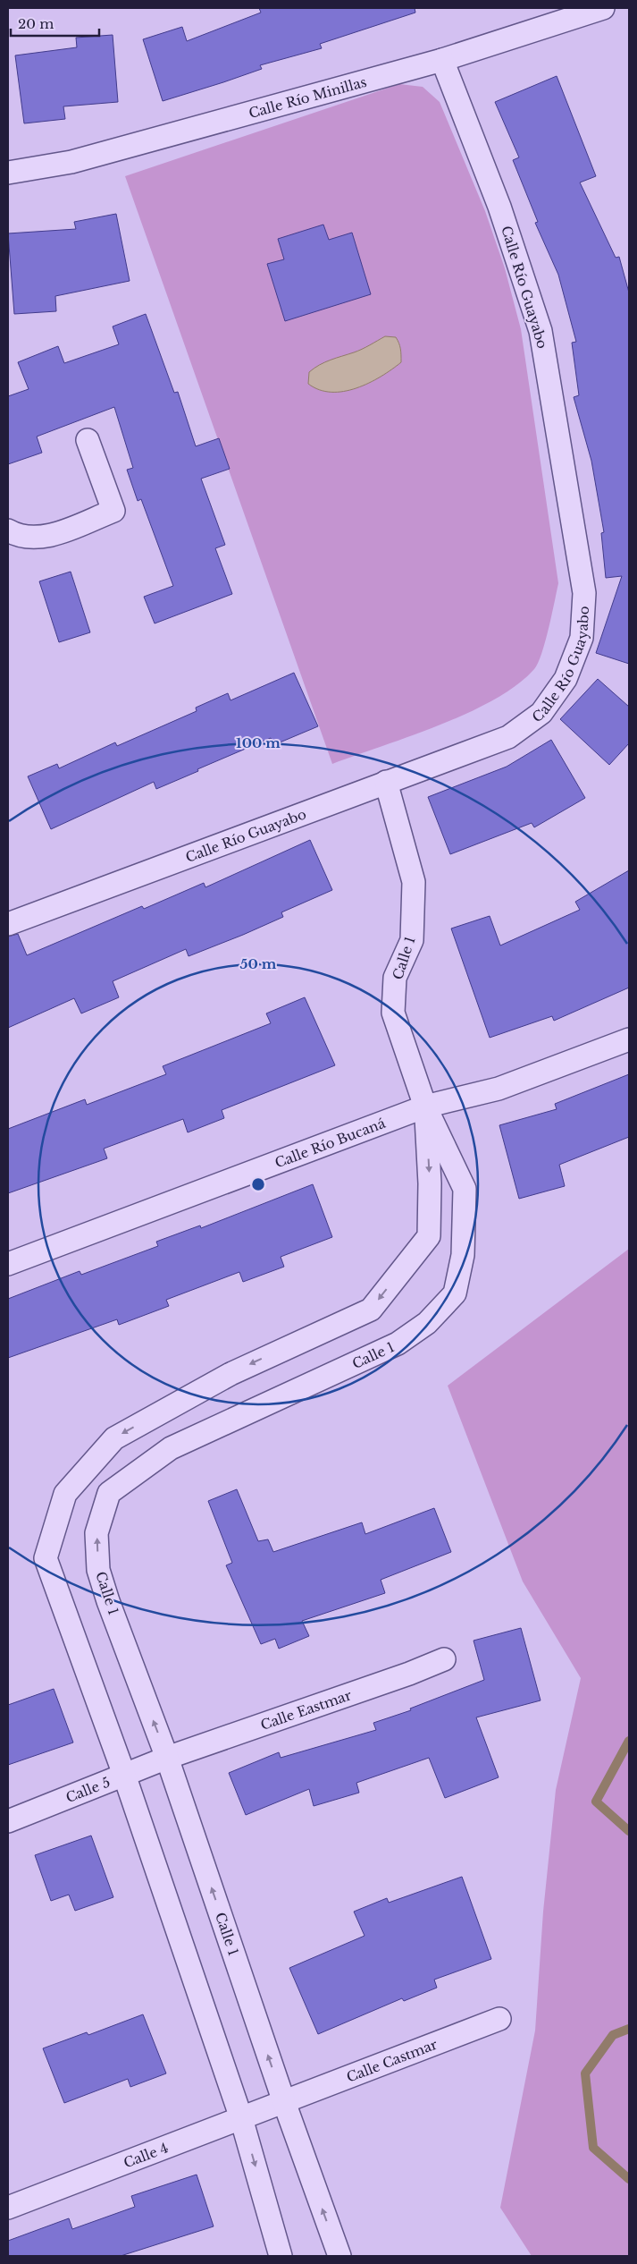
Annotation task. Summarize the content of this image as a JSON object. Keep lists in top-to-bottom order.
{
  "streets": {
    "street": [
      "Calle Río Minillas",
      "Calle Río Guayabo",
      "Calle 1",
      "Calle Río Bucaná",
      "Calle Eastmar",
      "Calle 5",
      "Calle Castmar",
      "Calle 4"
    ]
  },
  "crossings": [
    ["Calle Río Minillas", "Calle Río Guayabo"],
    ["Calle Río Guayabo", "Calle 1"],
    ["Calle 1", "Calle Río Bucaná"],
    ["Calle 1", "Calle Eastmar"],
    ["Calle 1", "Calle 5"],
    ["Calle 1", "Calle Castmar"],
    ["Calle 1", "Calle 4"],
    ["Calle Eastmar", "Calle 5"],
    ["Calle Castmar", "Calle 4"]
  ],
  "scale_bar": "20 m",
  "rings": ["100 m", "50 m"]
}
